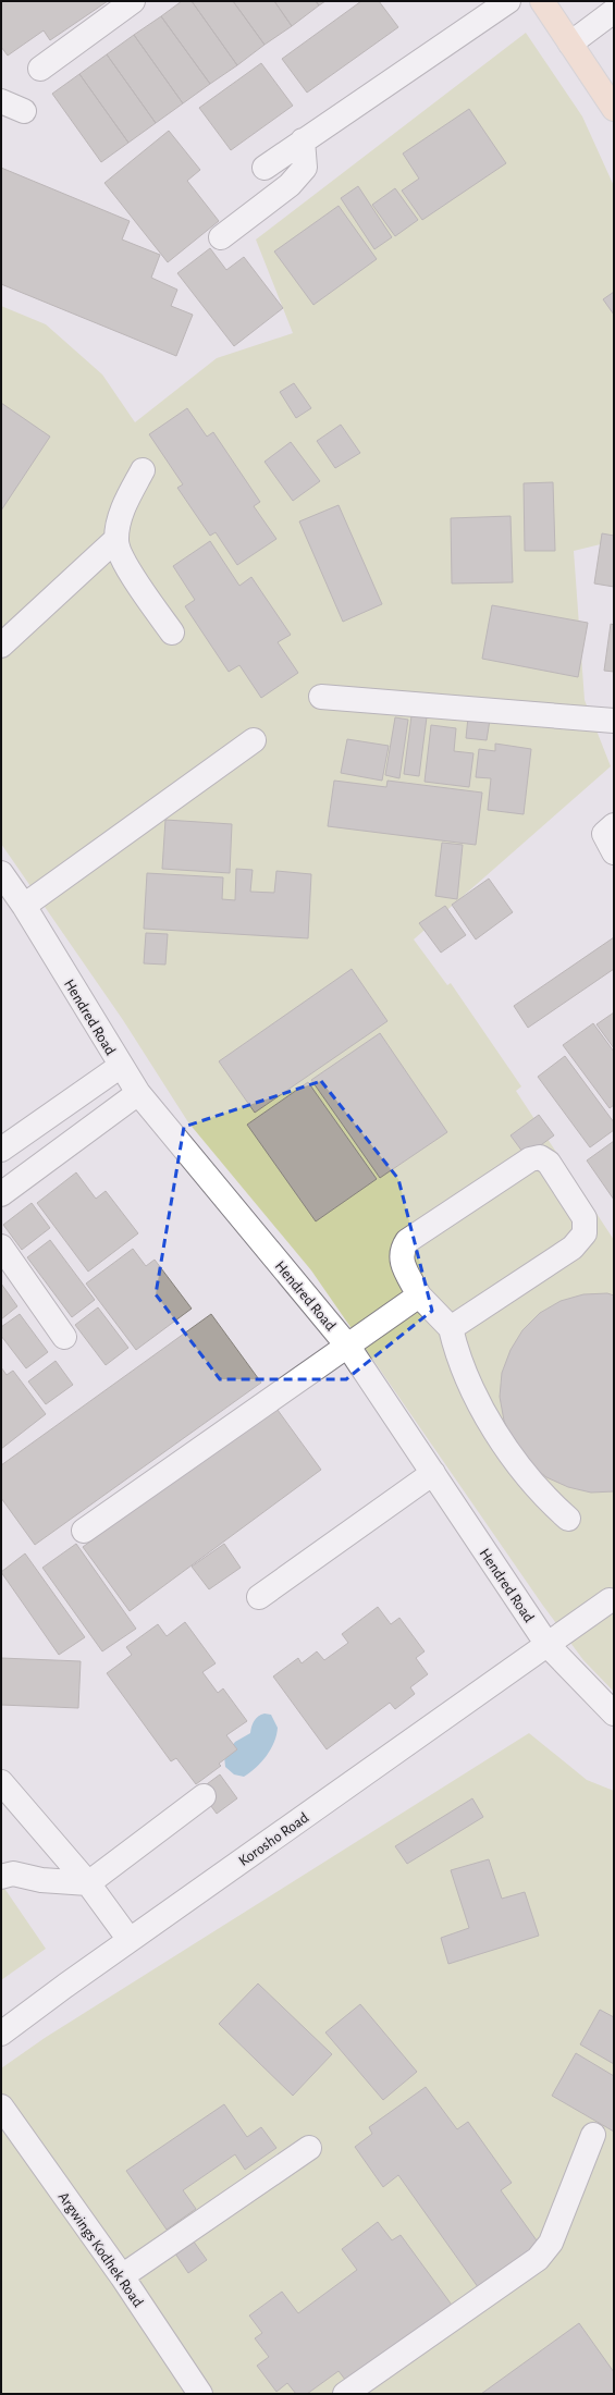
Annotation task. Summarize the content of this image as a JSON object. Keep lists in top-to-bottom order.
{
  "streets": {
    "street": ["Hendred Road", "Korosho Road", "Argwings Kodhek Road"]
  },
  "crossings": [
    ["Hendred Road", "Korosho Road"]
  ]
}
